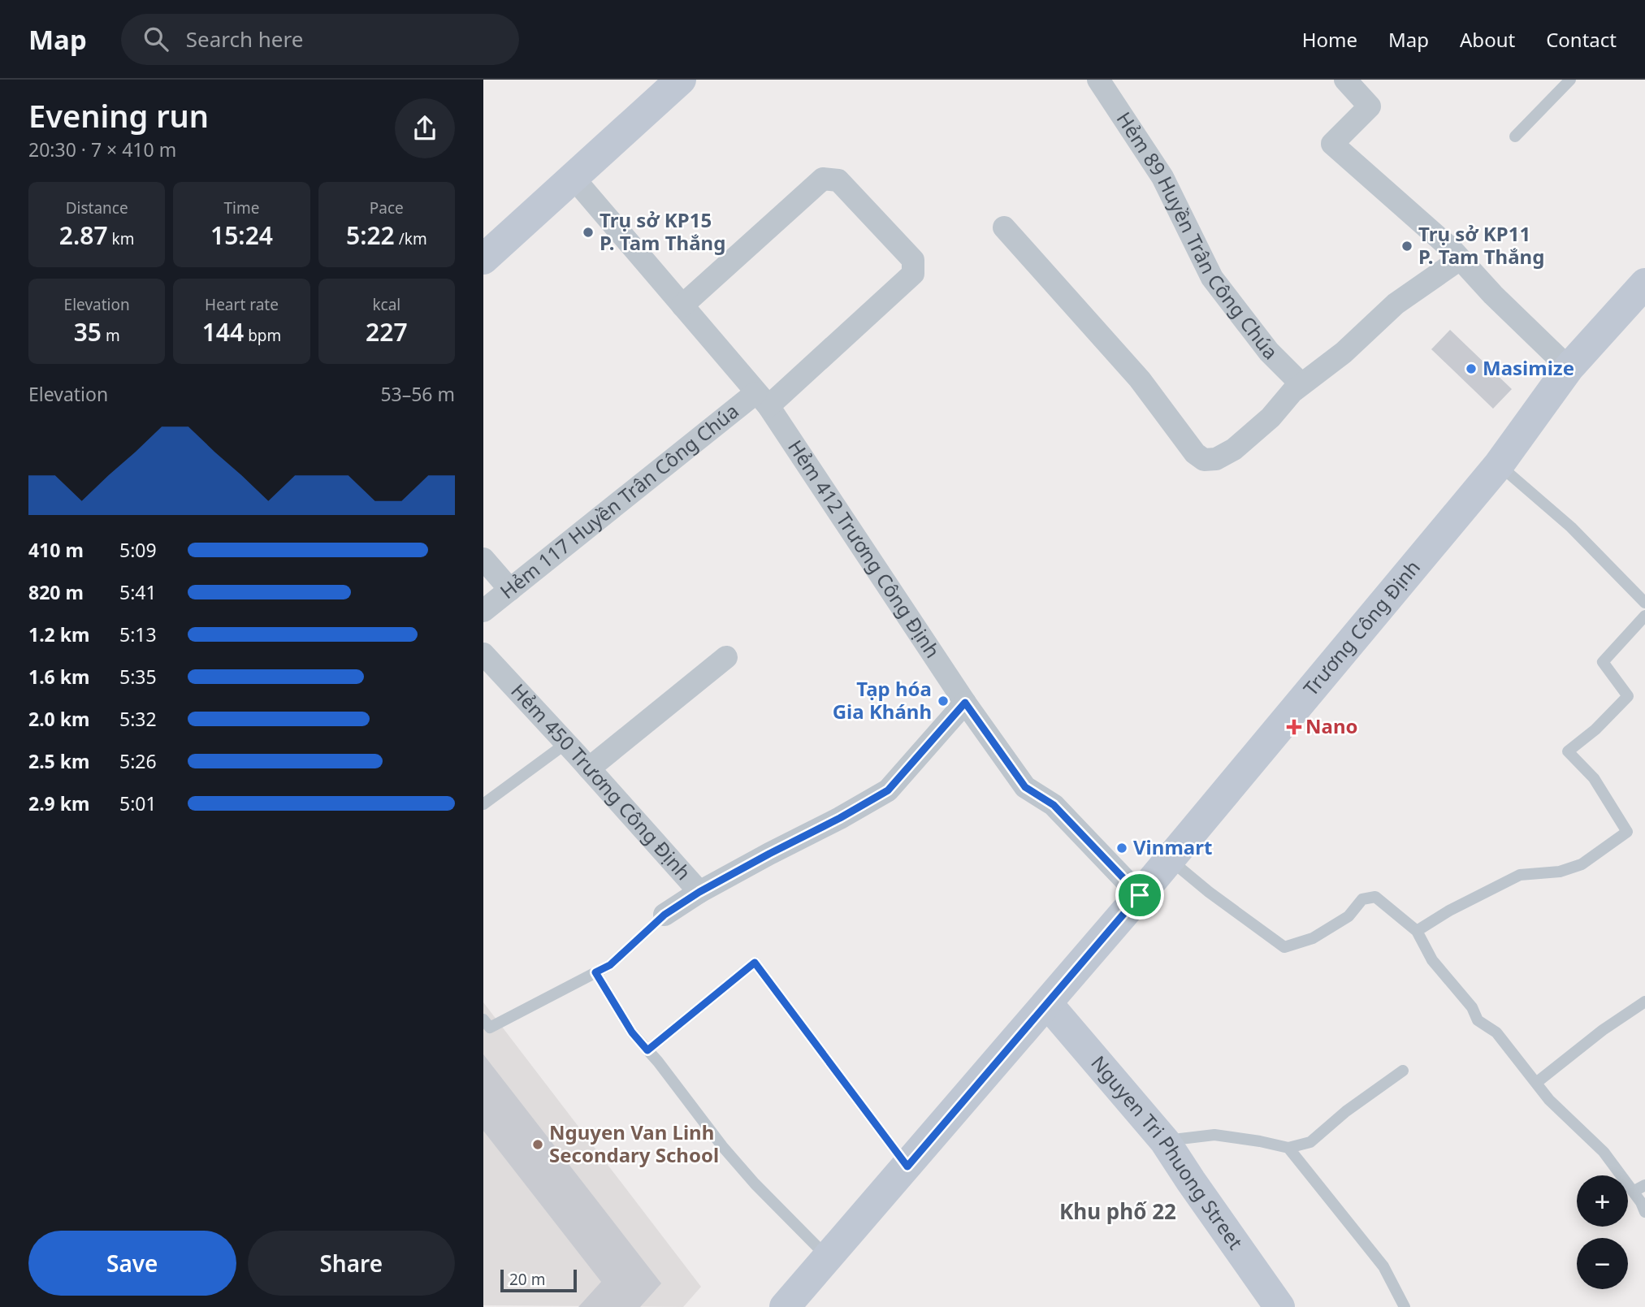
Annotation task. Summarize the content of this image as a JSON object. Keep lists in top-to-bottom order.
{
  "streets": {
    "main road": ["Trương Công Định", "Nguyen Tri Phuong Street"],
    "street": [
      "Hẻm 89 Huyền Trân Công Chúa",
      "Hẻm 117 Huyền Trân Công Chúa",
      "Hẻm 412 Trương Công Định",
      "Hẻm 450 Trương Công Định"
    ]
  },
  "crossings": [
    ["Hẻm 117 Huyền Trân Công Chúa", "Hẻm 412 Trương Công Định"],
    ["Hẻm 412 Trương Công Định", "Trương Công Định"],
    ["Hẻm 412 Trương Công Định", "Hẻm 450 Trương Công Định"],
    ["Trương Công Định", "Nguyen Tri Phuong Street"]
  ],
  "districts": ["Khu phố 22"],
  "places": {
    "other": [
      "Trụ sở KP15 P. Tam Thắng",
      "Trụ sở KP11 P. Tam Thắng",
      "Masimize",
      "Tạp hóa Gia Khánh",
      "Vinmart",
      "Nguyen Van Linh Secondary School"
    ],
    "health": ["Nano"]
  },
  "scale_bar": "20 m",
  "page": {
    "header": "Map",
    "search": "Search here",
    "nav": [
      "Home",
      "Map",
      "About",
      "Contact"
    ],
    "heading": ["Evening run", "20:30 · 7 × 410 m"],
    "stats": [
      ["Distance", "2.87 km"],
      ["Time", "15:24"],
      ["Pace", "5:22 /km"],
      ["Elevation", "35 m"],
      ["Heart rate", "144 bpm"],
      ["kcal", "227"]
    ],
    "chart": ["Elevation", "53–56 m"],
    "list": [
      {
        "name": "410 m",
        "note": "5:09"
      },
      {
        "name": "820 m",
        "note": "5:41"
      },
      {
        "name": "1.2 km",
        "note": "5:13"
      },
      {
        "name": "1.6 km",
        "note": "5:35"
      },
      {
        "name": "2.0 km",
        "note": "5:32"
      },
      {
        "name": "2.5 km",
        "note": "5:26"
      },
      {
        "name": "2.9 km",
        "note": "5:01"
      }
    ],
    "map_buttons": ["+", "−"],
    "buttons": ["Save", "Share"],
    "scale": "20 m"
  }
}
